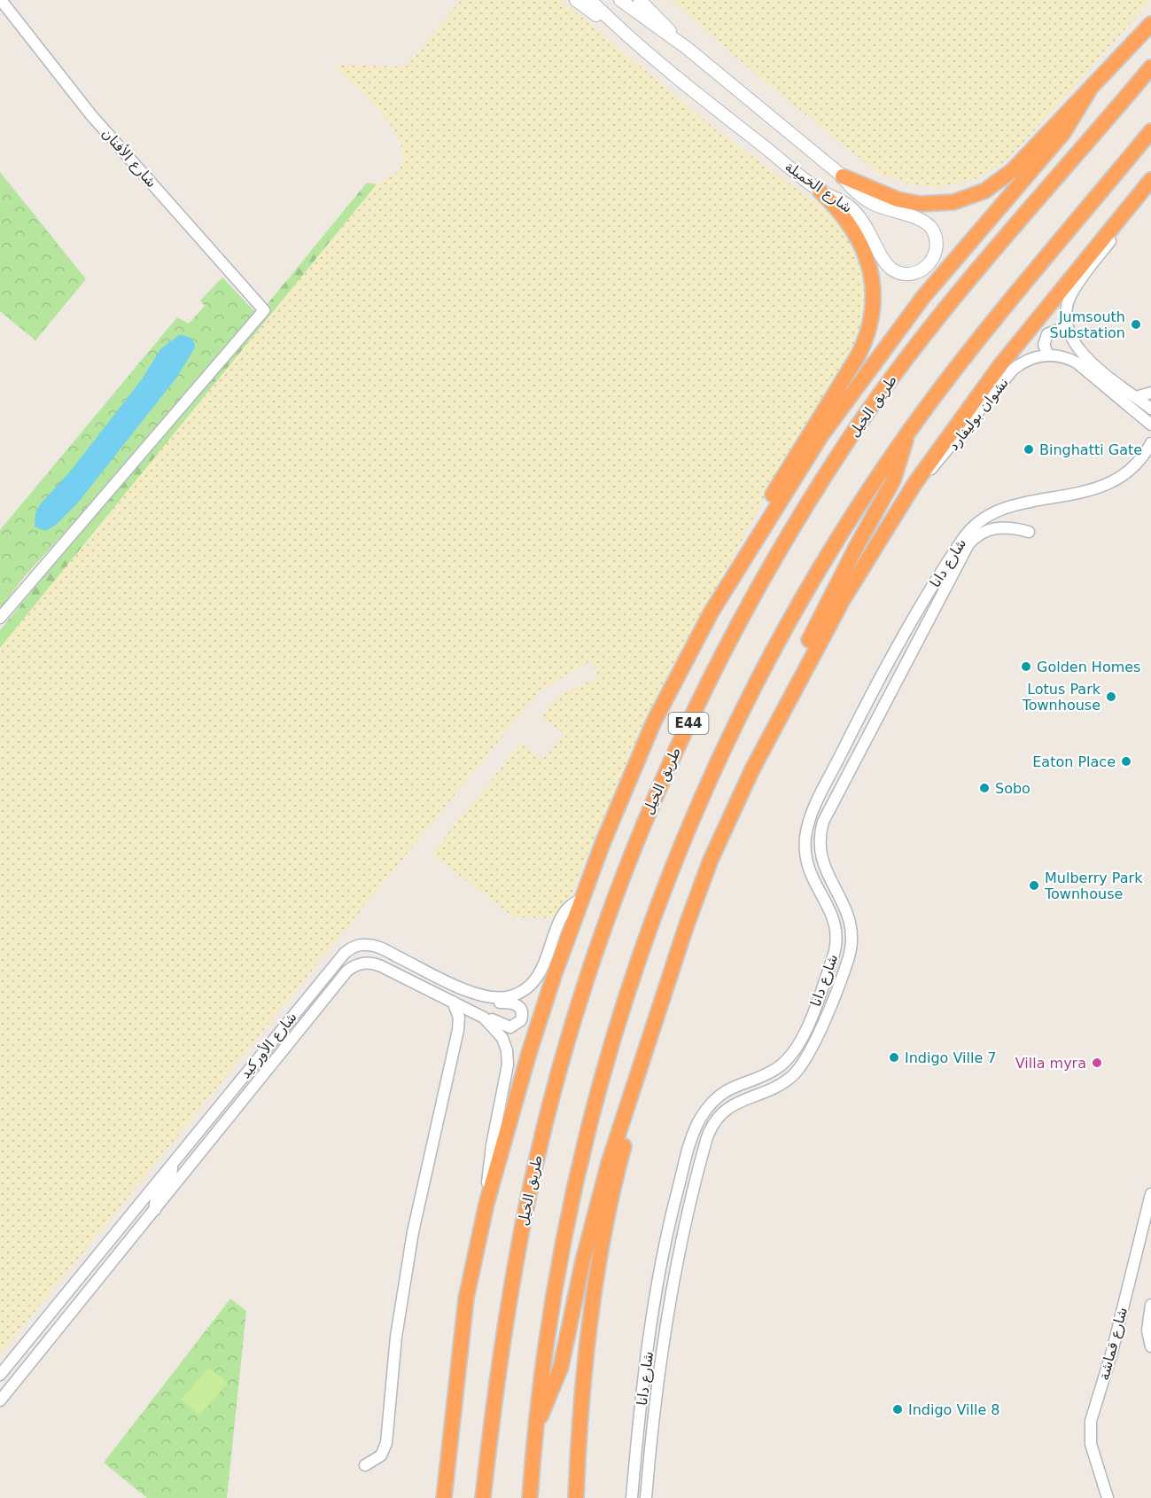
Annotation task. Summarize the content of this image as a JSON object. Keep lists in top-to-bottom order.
{
  "streets": {
    "highway": ["طريق الخيل", "E44"],
    "main road": ["شارع الخميلة"],
    "street": [
      "شارع الأفنان",
      "نشوان بوليفارد",
      "شارع دانا",
      "شارع الأوركيد",
      "شارع قماشة"
    ]
  },
  "places": [
    "Jumsouth Substation",
    "Binghatti Gate",
    "Golden Homes",
    "Lotus Park Townhouse",
    "Eaton Place",
    "Sobo",
    "Mulberry Park Townhouse",
    "Indigo Ville 7",
    "Villa myra",
    "Indigo Ville 8"
  ]
}
